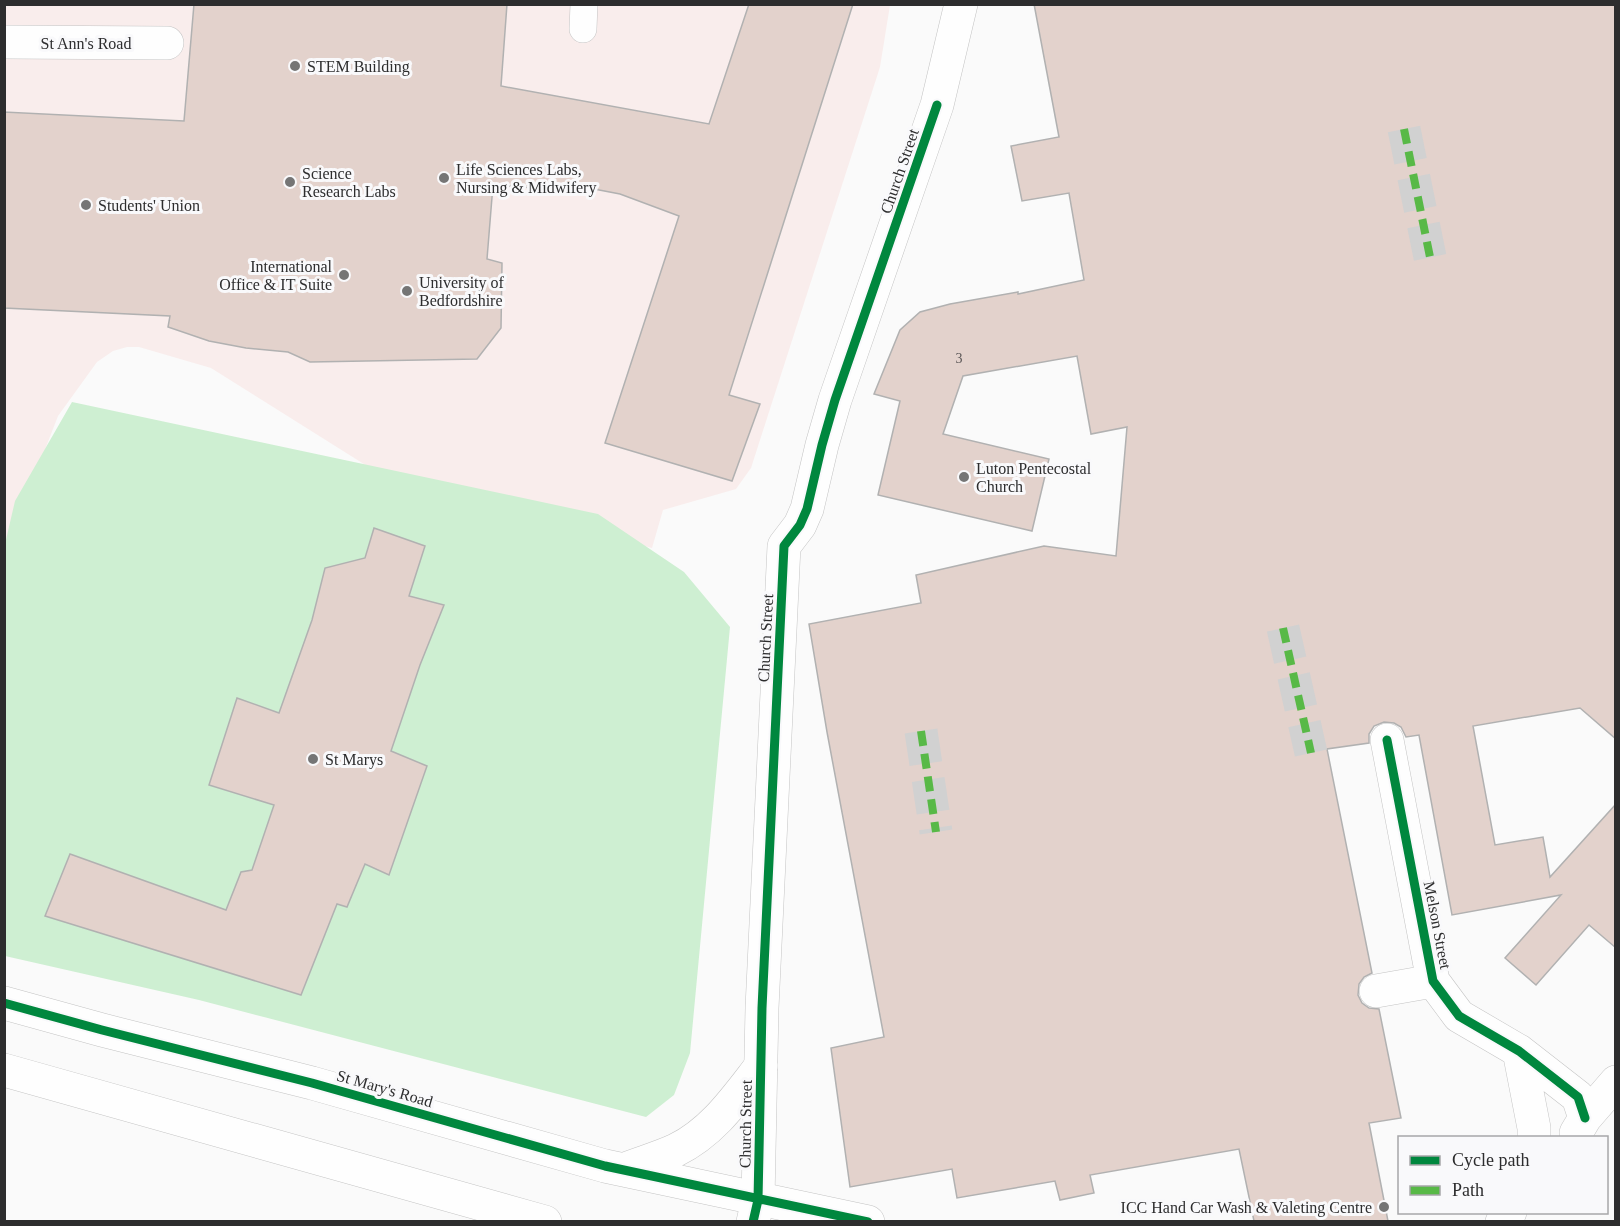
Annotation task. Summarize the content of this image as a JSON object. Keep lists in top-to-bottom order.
{
  "streets": {
    "street": [
      "St Ann's Road",
      "Church Street",
      "Melson Street",
      "St Mary's Road"
    ]
  },
  "crossings": [
    ["Church Street", "St Mary's Road"]
  ],
  "places": [
    "STEM Building",
    "Life Sciences Labs, Nursing & Midwifery",
    "Science Research Labs",
    "Students' Union",
    "International Office & IT Suite",
    "University of Bedfordshire",
    "Luton Pentecostal Church",
    "St Marys",
    "ICC Hand Car Wash & Valeting Centre"
  ],
  "house_numbers": ["3"],
  "legend": ["Cycle path", "Path"]
}
